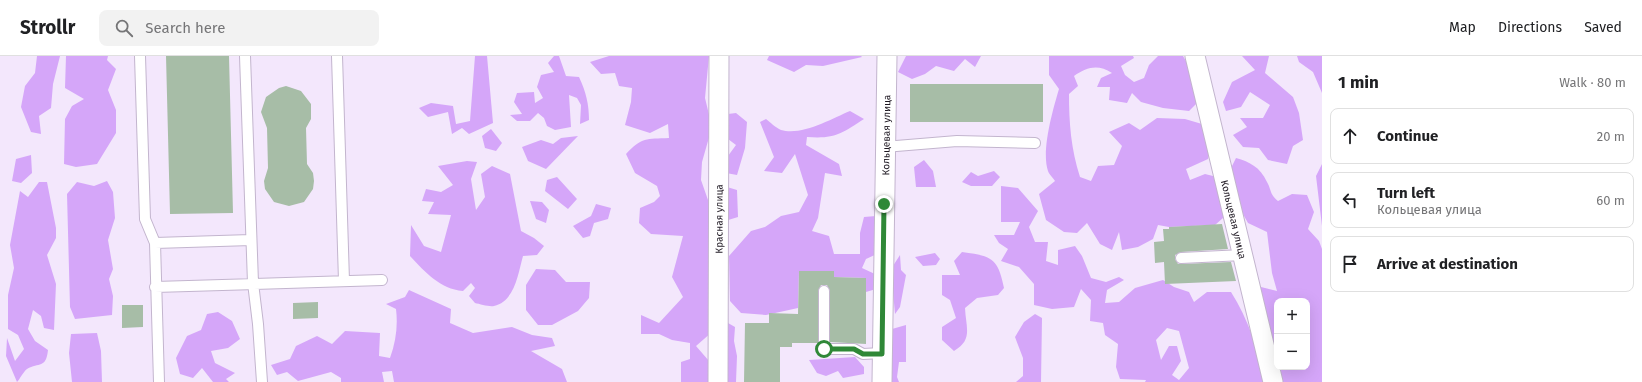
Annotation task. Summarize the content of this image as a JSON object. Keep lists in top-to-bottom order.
{
  "streets": {
    "street": ["Кольцевая улица", "Красная улица"]
  },
  "page": {
    "header": "Strollr",
    "search": "Search here",
    "nav": ["Map", "Directions", "Saved"],
    "heading": ["1 min", "Walk · 80 m"],
    "list": [
      ["Continue", "20 m"],
      ["Turn left", "Кольцевая улица", "60 m"],
      "Arrive at destination"
    ],
    "map_buttons": ["+", "−"]
  }
}
